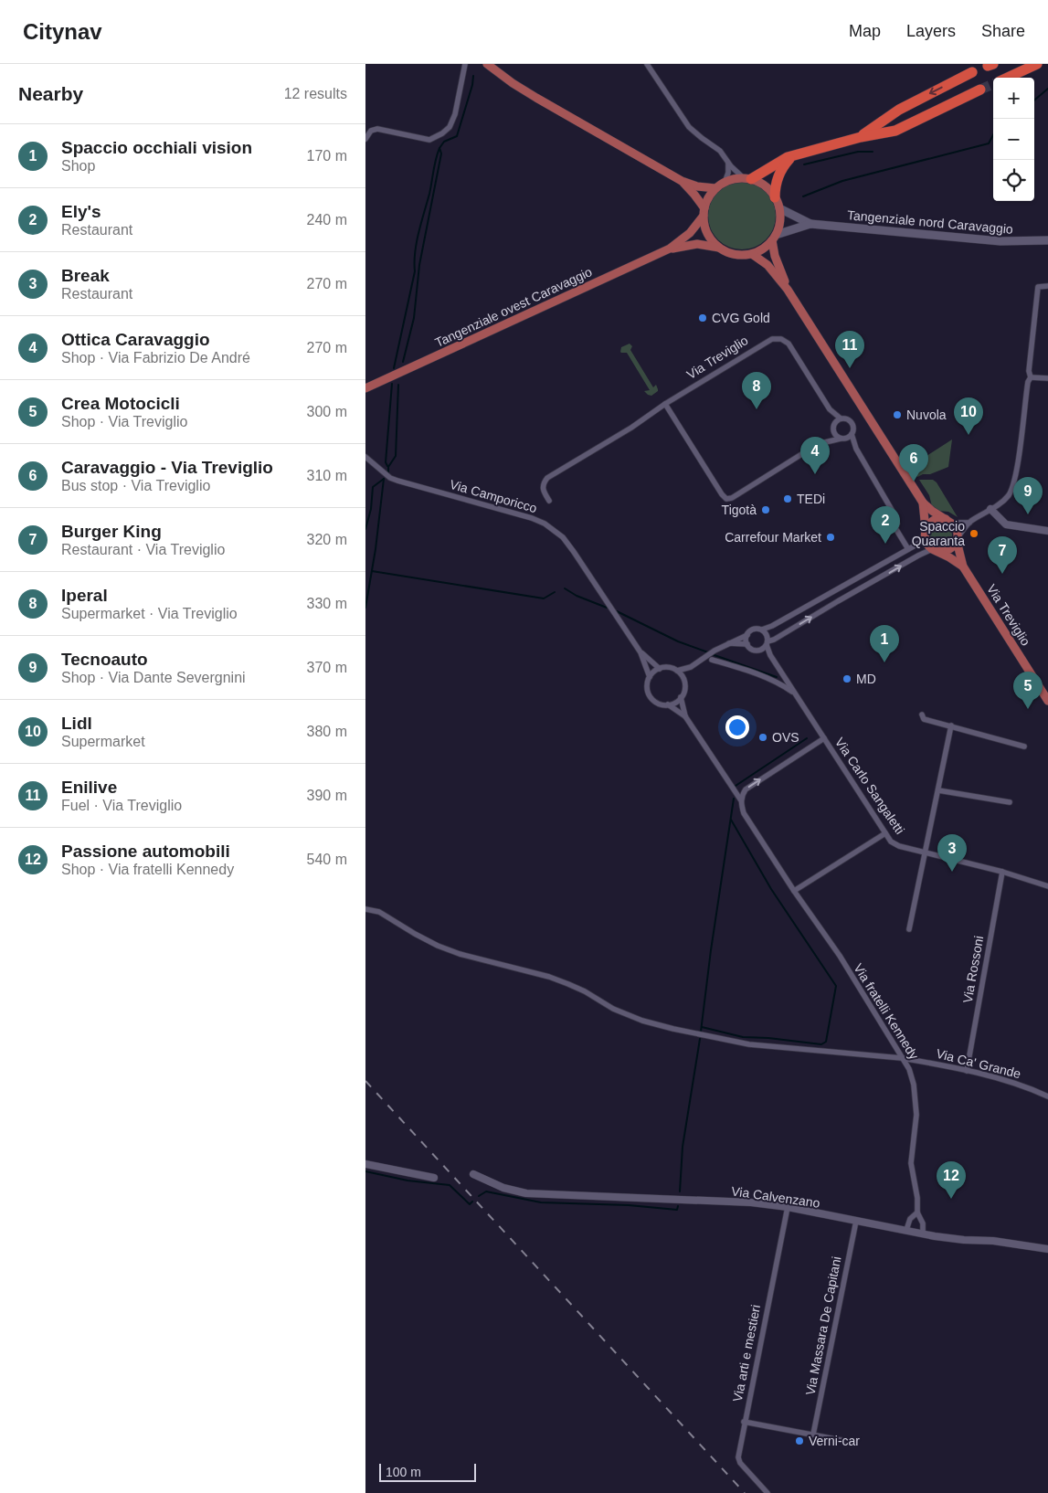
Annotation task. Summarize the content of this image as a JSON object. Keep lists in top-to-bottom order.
{
  "streets": {
    "main road": ["Tangenziale nord Caravaggio", "Tangenziale ovest Caravaggio", "Via Treviglio"],
    "street": [
      "Via Camporicco",
      "Via Carlo Sangaletti",
      "Via Rossoni",
      "Via fratelli Kennedy",
      "Via Ca' Grande",
      "Via Calvenzano",
      "Via Massara De Capitani",
      "Via arti e mestieri"
    ]
  },
  "crossings": [
    ["Tangenziale nord Caravaggio", "Tangenziale ovest Caravaggio"],
    ["Via Carlo Sangaletti", "Via Rossoni"],
    ["Via Rossoni", "Via Ca' Grande"],
    ["Via fratelli Kennedy", "Via Ca' Grande"],
    ["Via fratelli Kennedy", "Via Calvenzano"],
    ["Via Calvenzano", "Via Massara De Capitani"],
    ["Via Calvenzano", "Via arti e mestieri"]
  ],
  "places": [
    "CVG Gold",
    "Nuvola",
    "TEDi",
    "Tigotà",
    "Spaccio Quaranta",
    "Carrefour Market",
    "MD",
    "OVS",
    "Verni-car"
  ],
  "scale_bar": "100 m",
  "page": {
    "header": "Citynav",
    "nav": ["Map", "Layers", "Share"],
    "heading": ["Nearby", "12 results"],
    "map_buttons": ["+", "−"],
    "list": [
      {
        "mark": "1",
        "name": "Spaccio occhiali vision",
        "note": "Shop",
        "value": "170 m"
      },
      {
        "mark": "2",
        "name": "Ely's",
        "note": "Restaurant",
        "value": "240 m"
      },
      {
        "mark": "3",
        "name": "Break",
        "note": "Restaurant",
        "value": "270 m"
      },
      {
        "mark": "4",
        "name": "Ottica Caravaggio",
        "note": "Shop · Via Fabrizio De André",
        "value": "270 m"
      },
      {
        "mark": "5",
        "name": "Crea Motocicli",
        "note": "Shop · Via Treviglio",
        "value": "300 m"
      },
      {
        "mark": "6",
        "name": "Caravaggio - Via Treviglio",
        "note": "Bus stop · Via Treviglio",
        "value": "310 m"
      },
      {
        "mark": "7",
        "name": "Burger King",
        "note": "Restaurant · Via Treviglio",
        "value": "320 m"
      },
      {
        "mark": "8",
        "name": "Iperal",
        "note": "Supermarket · Via Treviglio",
        "value": "330 m"
      },
      {
        "mark": "9",
        "name": "Tecnoauto",
        "note": "Shop · Via Dante Severgnini",
        "value": "370 m"
      },
      {
        "mark": "10",
        "name": "Lidl",
        "note": "Supermarket",
        "value": "380 m"
      },
      {
        "mark": "11",
        "name": "Enilive",
        "note": "Fuel · Via Treviglio",
        "value": "390 m"
      },
      {
        "mark": "12",
        "name": "Passione automobili",
        "note": "Shop · Via fratelli Kennedy",
        "value": "540 m"
      }
    ],
    "pins": [
      "11",
      "8",
      "10",
      "4",
      "6",
      "9",
      "2",
      "7",
      "1",
      "5",
      "3",
      "12"
    ],
    "scale": "100 m"
  }
}
